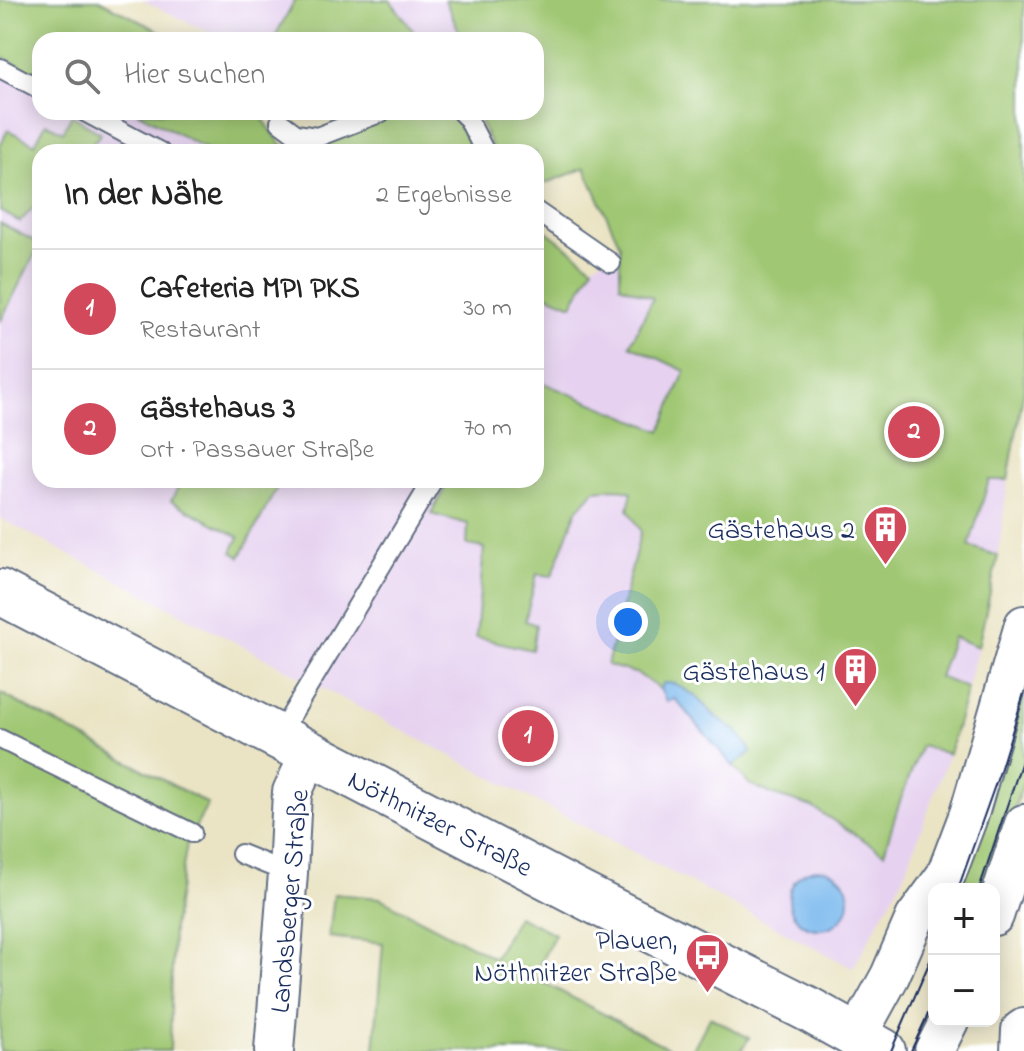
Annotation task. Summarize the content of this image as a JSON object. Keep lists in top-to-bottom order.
{
  "streets": {
    "street": ["Nöthnitzer Straße", "Landsberger Straße"]
  },
  "crossings": [
    ["Nöthnitzer Straße", "Landsberger Straße"]
  ],
  "places": {
    "building": ["Gästehaus 2", "Gästehaus 1"],
    "bus stop": ["Plauen, Nöthnitzer Straße"]
  },
  "page": {
    "search": "Hier suchen",
    "heading": ["In der Nähe", "2 Ergebnisse"],
    "list": [
      {
        "mark": "1",
        "name": "Cafeteria MPI PKS",
        "note": "Restaurant",
        "value": "30 m"
      },
      {
        "mark": "2",
        "name": "Gästehaus 3",
        "note": "Ort · Passauer Straße",
        "value": "70 m"
      }
    ],
    "pins": ["2", "1"],
    "map_buttons": ["+", "−"]
  }
}
